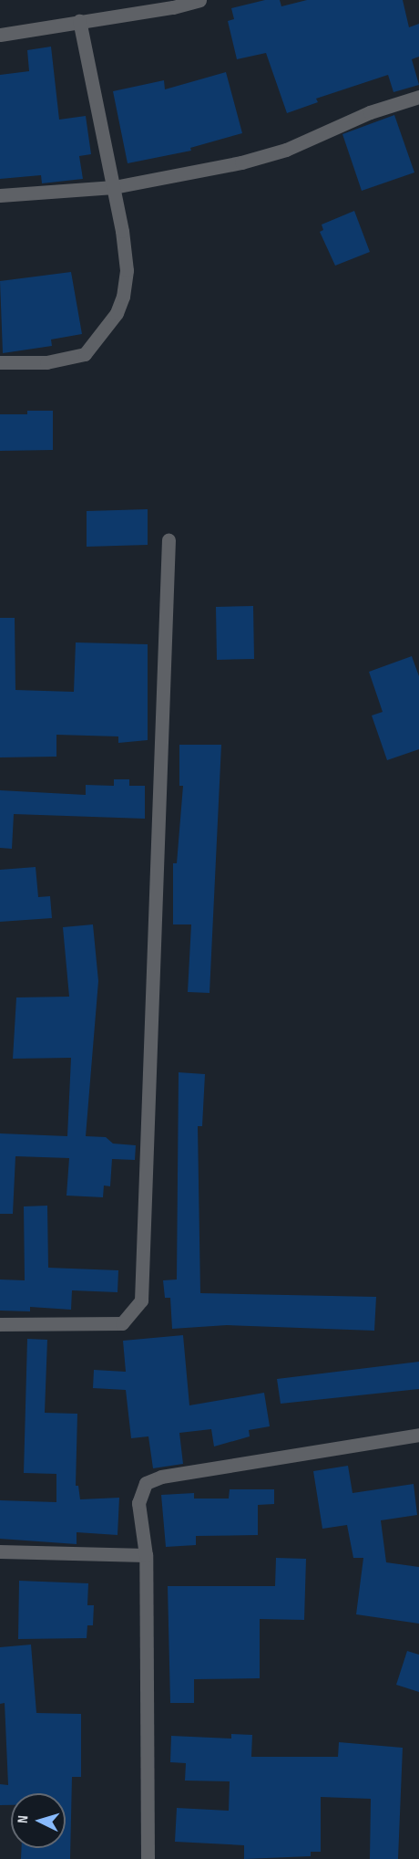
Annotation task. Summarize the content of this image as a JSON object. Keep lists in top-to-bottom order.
{
  "north": "left"
}
